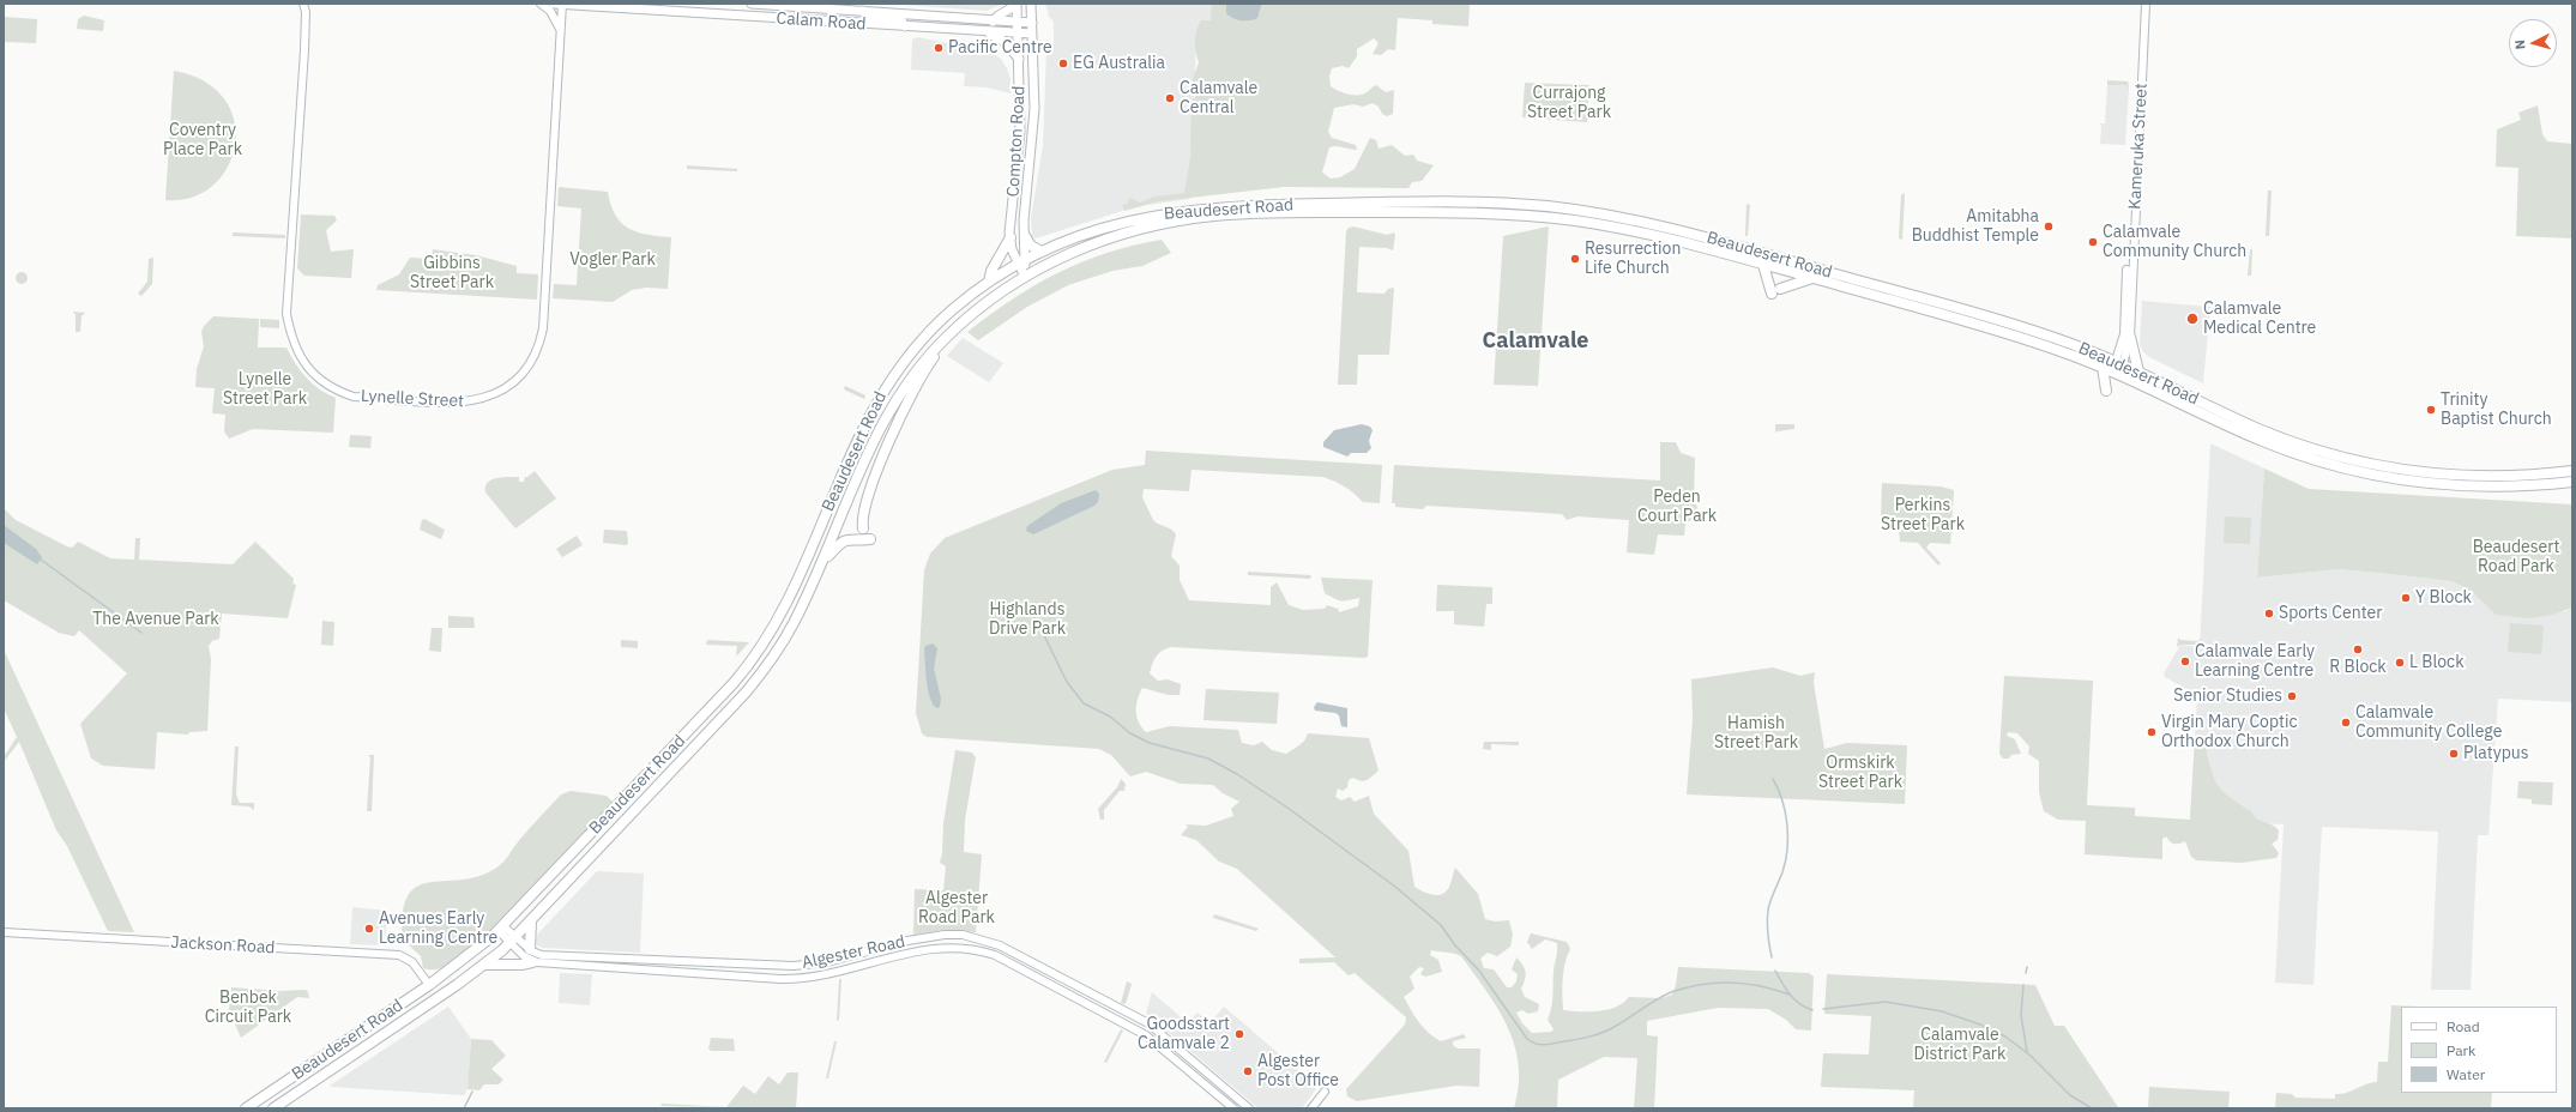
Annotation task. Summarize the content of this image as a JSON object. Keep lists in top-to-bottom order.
{
  "streets": {
    "highway": ["Beaudesert Road"],
    "main road": ["Calam Road", "Compton Road"],
    "street": [
      "Kameruka Street",
      "Lynelle Street",
      "Jackson Road",
      "Algester Road"
    ]
  },
  "crossings": [
    ["Calam Road", "Compton Road"],
    ["Calam Road", "Lynelle Street"],
    ["Compton Road", "Beaudesert Road"],
    ["Kameruka Street", "Beaudesert Road"],
    ["Beaudesert Road", "Jackson Road"],
    ["Beaudesert Road", "Algester Road"]
  ],
  "districts": ["Calamvale"],
  "parks": [
    "Currajong Street Park",
    "Coventry Place Park",
    "Vogler Park",
    "Gibbins Street Park",
    "Lynelle Street Park",
    "Peden Court Park",
    "Perkins Street Park",
    "Beaudesert Road Park",
    "Highlands Drive Park",
    "The Avenue Park",
    "Hamish Street Park",
    "Ormskirk Street Park",
    "Algester Road Park",
    "Benbek Circuit Park",
    "Calamvale District Park"
  ],
  "places": [
    "Pacific Centre",
    "EG Australia",
    "Calamvale Central",
    "Amitabha Buddhist Temple",
    "Calamvale Community Church",
    "Resurrection Life Church",
    "Calamvale Medical Centre",
    "Trinity Baptist Church",
    "Y Block",
    "Sports Center",
    "R Block",
    "Calamvale Early Learning Centre",
    "L Block",
    "Senior Studies",
    "Calamvale Community College",
    "Virgin Mary Coptic Orthodox Church",
    "Platypus",
    "Avenues Early Learning Centre",
    "Goodsstart Calamvale 2",
    "Algester Post Office"
  ],
  "legend": ["Road", "Park", "Water"],
  "north": "left"
}
